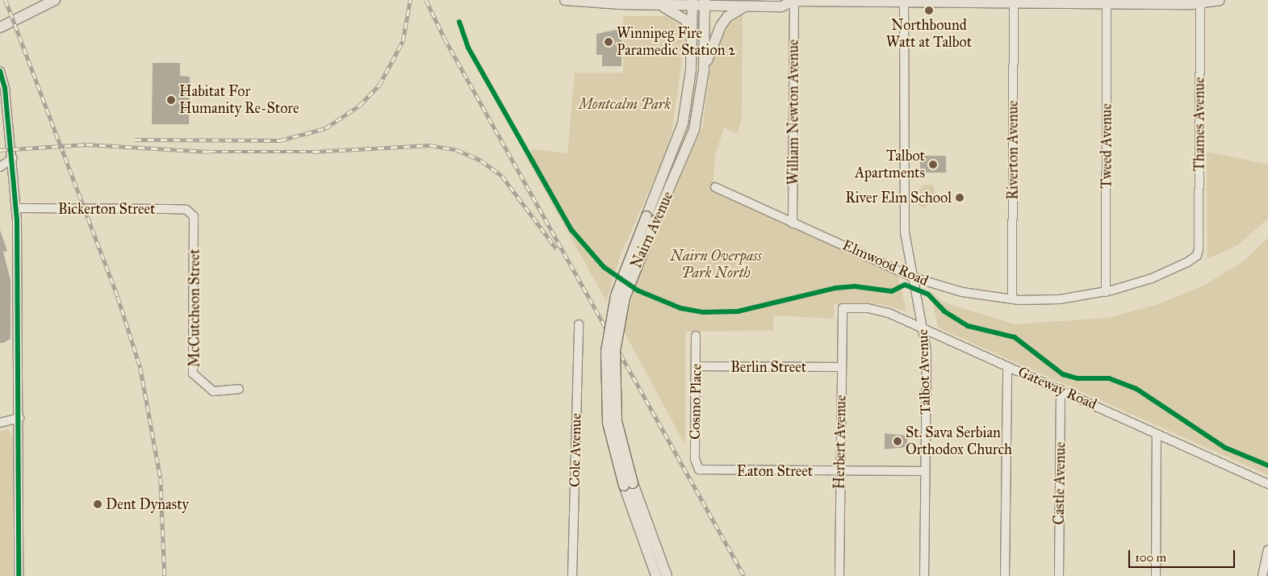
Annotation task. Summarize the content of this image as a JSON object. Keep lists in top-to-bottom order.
{
  "streets": {
    "main road": ["Nairn Avenue"],
    "street": [
      "William Newton Avenue",
      "Thames Avenue",
      "Tweed Avenue",
      "Riverton Avenue",
      "Bickerton Street",
      "Elmwood Road",
      "McCutcheon Street",
      "Berlin Street",
      "Talbot Avenue",
      "Gateway Road",
      "Cosmo Place",
      "Herbert Avenue",
      "Cole Avenue",
      "Eaton Street",
      "Castle Avenue"
    ]
  },
  "crossings": [
    ["William Newton Avenue", "Elmwood Road"],
    ["Thames Avenue", "Elmwood Road"],
    ["Tweed Avenue", "Elmwood Road"],
    ["Riverton Avenue", "Elmwood Road"],
    ["Bickerton Street", "McCutcheon Street"],
    ["Elmwood Road", "Talbot Avenue"],
    ["Berlin Street", "Cosmo Place"],
    ["Berlin Street", "Herbert Avenue"],
    ["Talbot Avenue", "Gateway Road"],
    ["Talbot Avenue", "Eaton Street"],
    ["Gateway Road", "Herbert Avenue"],
    ["Gateway Road", "Castle Avenue"],
    ["Cosmo Place", "Eaton Street"],
    ["Herbert Avenue", "Eaton Street"]
  ],
  "parks": ["Montcalm Park", "Nairn Overpass Park North"],
  "places": [
    "Northbound Watt at Talbot",
    "Winnipeg Fire Paramedic Station 2",
    "Habitat For Humanity Re-Store",
    "Talbot Apartments",
    "River Elm School",
    "St. Sava Serbian Orthodox Church",
    "Dent Dynasty"
  ],
  "scale_bar": "100 m"
}
